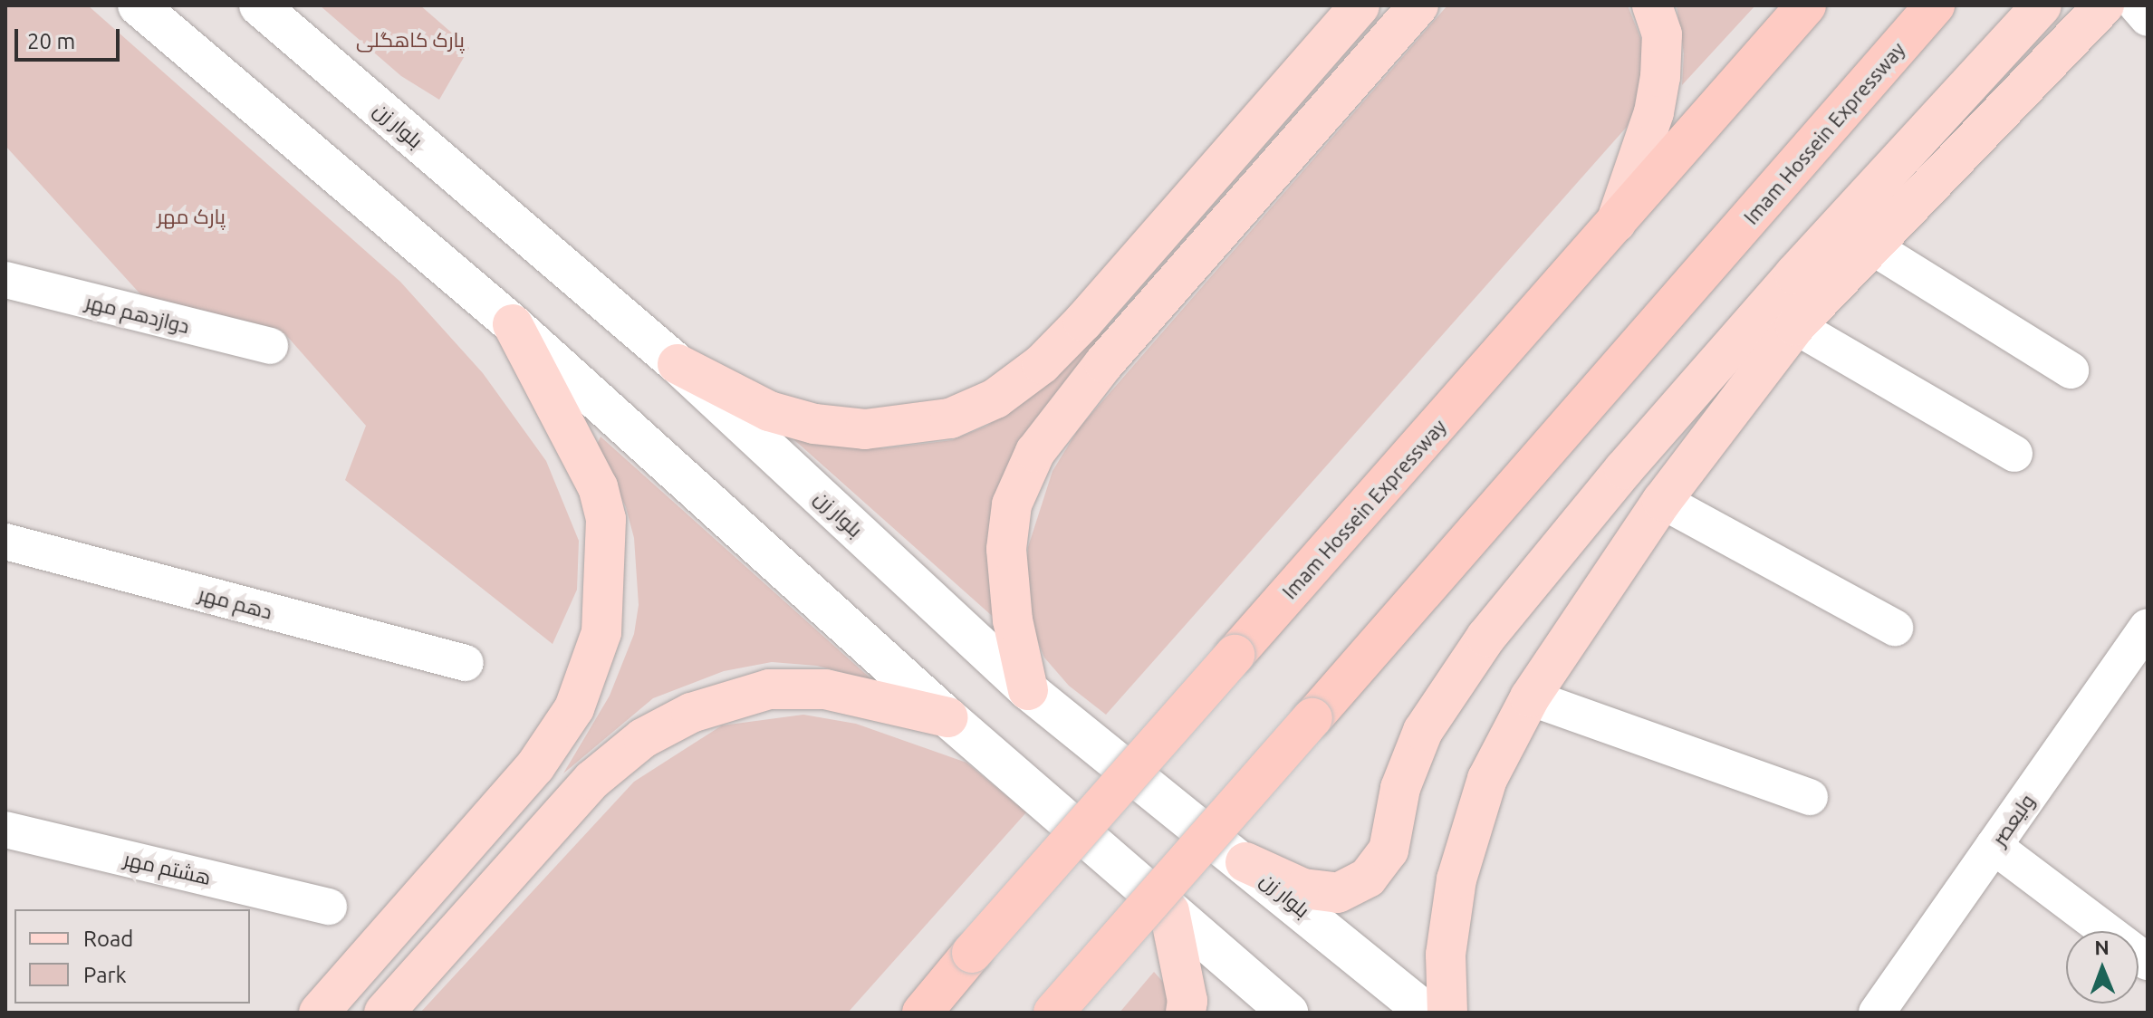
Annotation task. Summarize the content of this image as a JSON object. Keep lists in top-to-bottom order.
{
  "streets": {
    "highway": ["Imam Hossein Expressway"],
    "main road": ["بلوار زن"],
    "street": [
      "دوازدهم مهر",
      "دهم مهر",
      "ولیعصر",
      "هشتم مهر"
    ]
  },
  "parks": ["پارک کاهگلی", "پارک مهر"],
  "legend": ["Road", "Park"],
  "scale_bar": "20 m",
  "north": "top"
}
